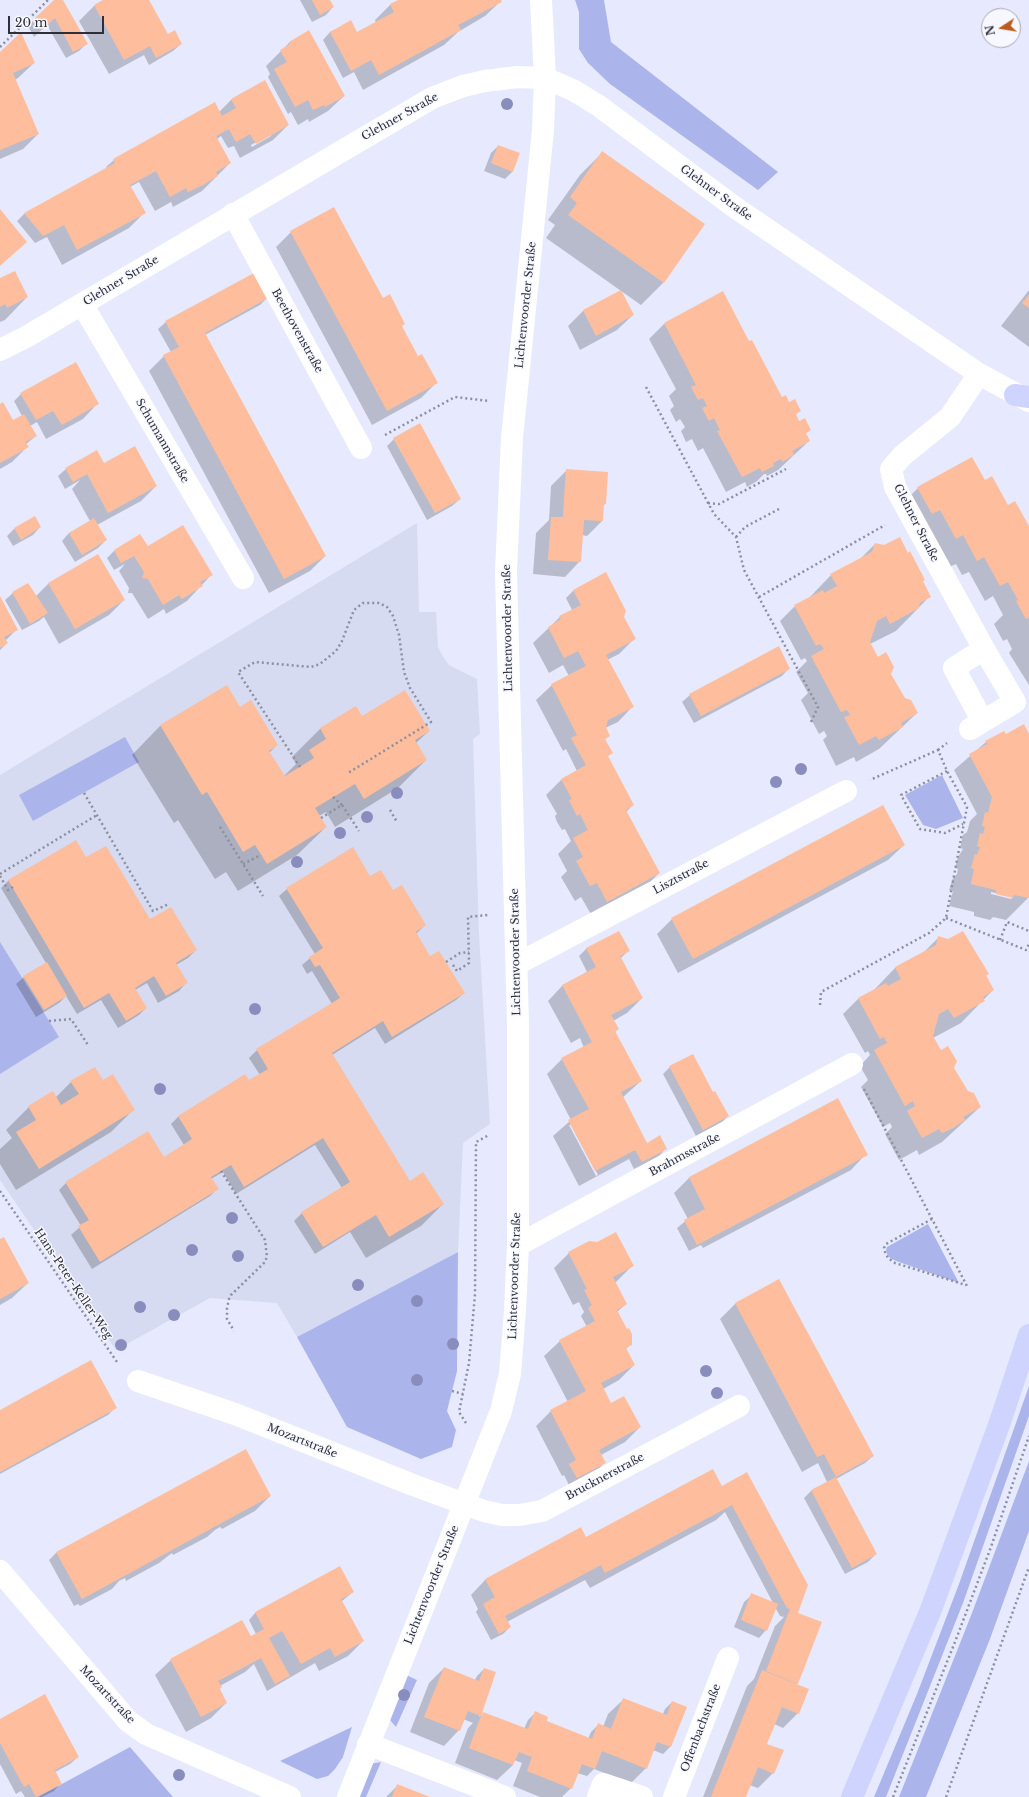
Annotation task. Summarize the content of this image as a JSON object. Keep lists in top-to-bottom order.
{
  "streets": {
    "street": [
      "Glehner Straße",
      "Lichtenvoorder Straße",
      "Beethovenstraße",
      "Schumannstraße",
      "Lisztstraße",
      "Brahmsstraße",
      "Mozartstraße",
      "Brucknerstraße",
      "Offenbachstraße"
    ],
    "path": ["Hans-Peter-Keller-Weg"]
  },
  "crossings": [
    ["Glehner Straße", "Lichtenvoorder Straße"],
    ["Glehner Straße", "Beethovenstraße"],
    ["Glehner Straße", "Schumannstraße"],
    ["Lichtenvoorder Straße", "Lisztstraße"],
    ["Lichtenvoorder Straße", "Brahmsstraße"],
    ["Lichtenvoorder Straße", "Mozartstraße"],
    ["Lichtenvoorder Straße", "Brucknerstraße"],
    ["Hans-Peter-Keller-Weg", "Mozartstraße"],
    ["Mozartstraße", "Brucknerstraße"]
  ],
  "scale_bar": "20 m",
  "north": "left"
}
